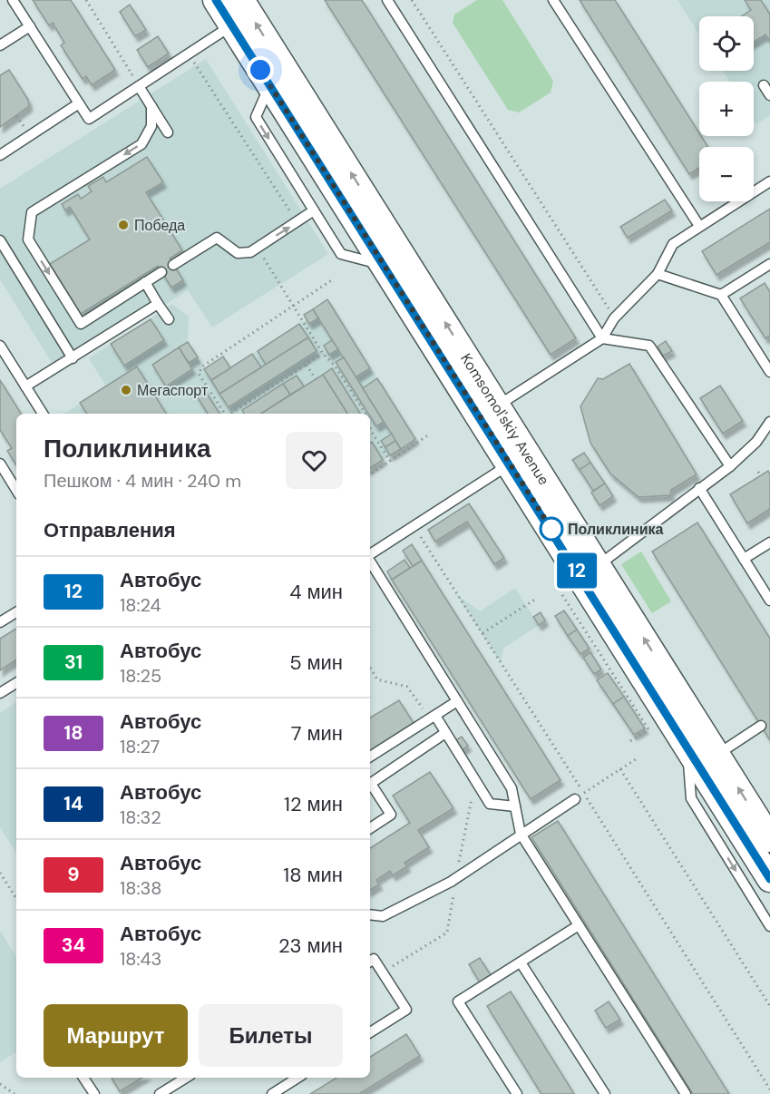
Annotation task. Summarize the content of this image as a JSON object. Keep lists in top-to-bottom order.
{
  "streets": {
    "main road": ["Komsomol'skiy Avenue"]
  },
  "places": ["Победа", "Мегаспорт", "Поликлиника"],
  "lines": ["bus line 12"],
  "page": {
    "on_map": "12",
    "map_buttons": ["+", "−"],
    "heading": [
      ["Поликлиника", "Пешком · 4 мин · 240 m"],
      "Отправления"
    ],
    "list": [
      {
        "mark": "12",
        "name": "Автобус",
        "note": "18:24",
        "value": "4 мин"
      },
      {
        "mark": "31",
        "name": "Автобус",
        "note": "18:25",
        "value": "5 мин"
      },
      {
        "mark": "18",
        "name": "Автобус",
        "note": "18:27",
        "value": "7 мин"
      },
      {
        "mark": "14",
        "name": "Автобус",
        "note": "18:32",
        "value": "12 мин"
      },
      {
        "mark": "9",
        "name": "Автобус",
        "note": "18:38",
        "value": "18 мин"
      },
      {
        "mark": "34",
        "name": "Автобус",
        "note": "18:43",
        "value": "23 мин"
      }
    ],
    "buttons": ["Маршрут", "Билеты"]
  }
}
